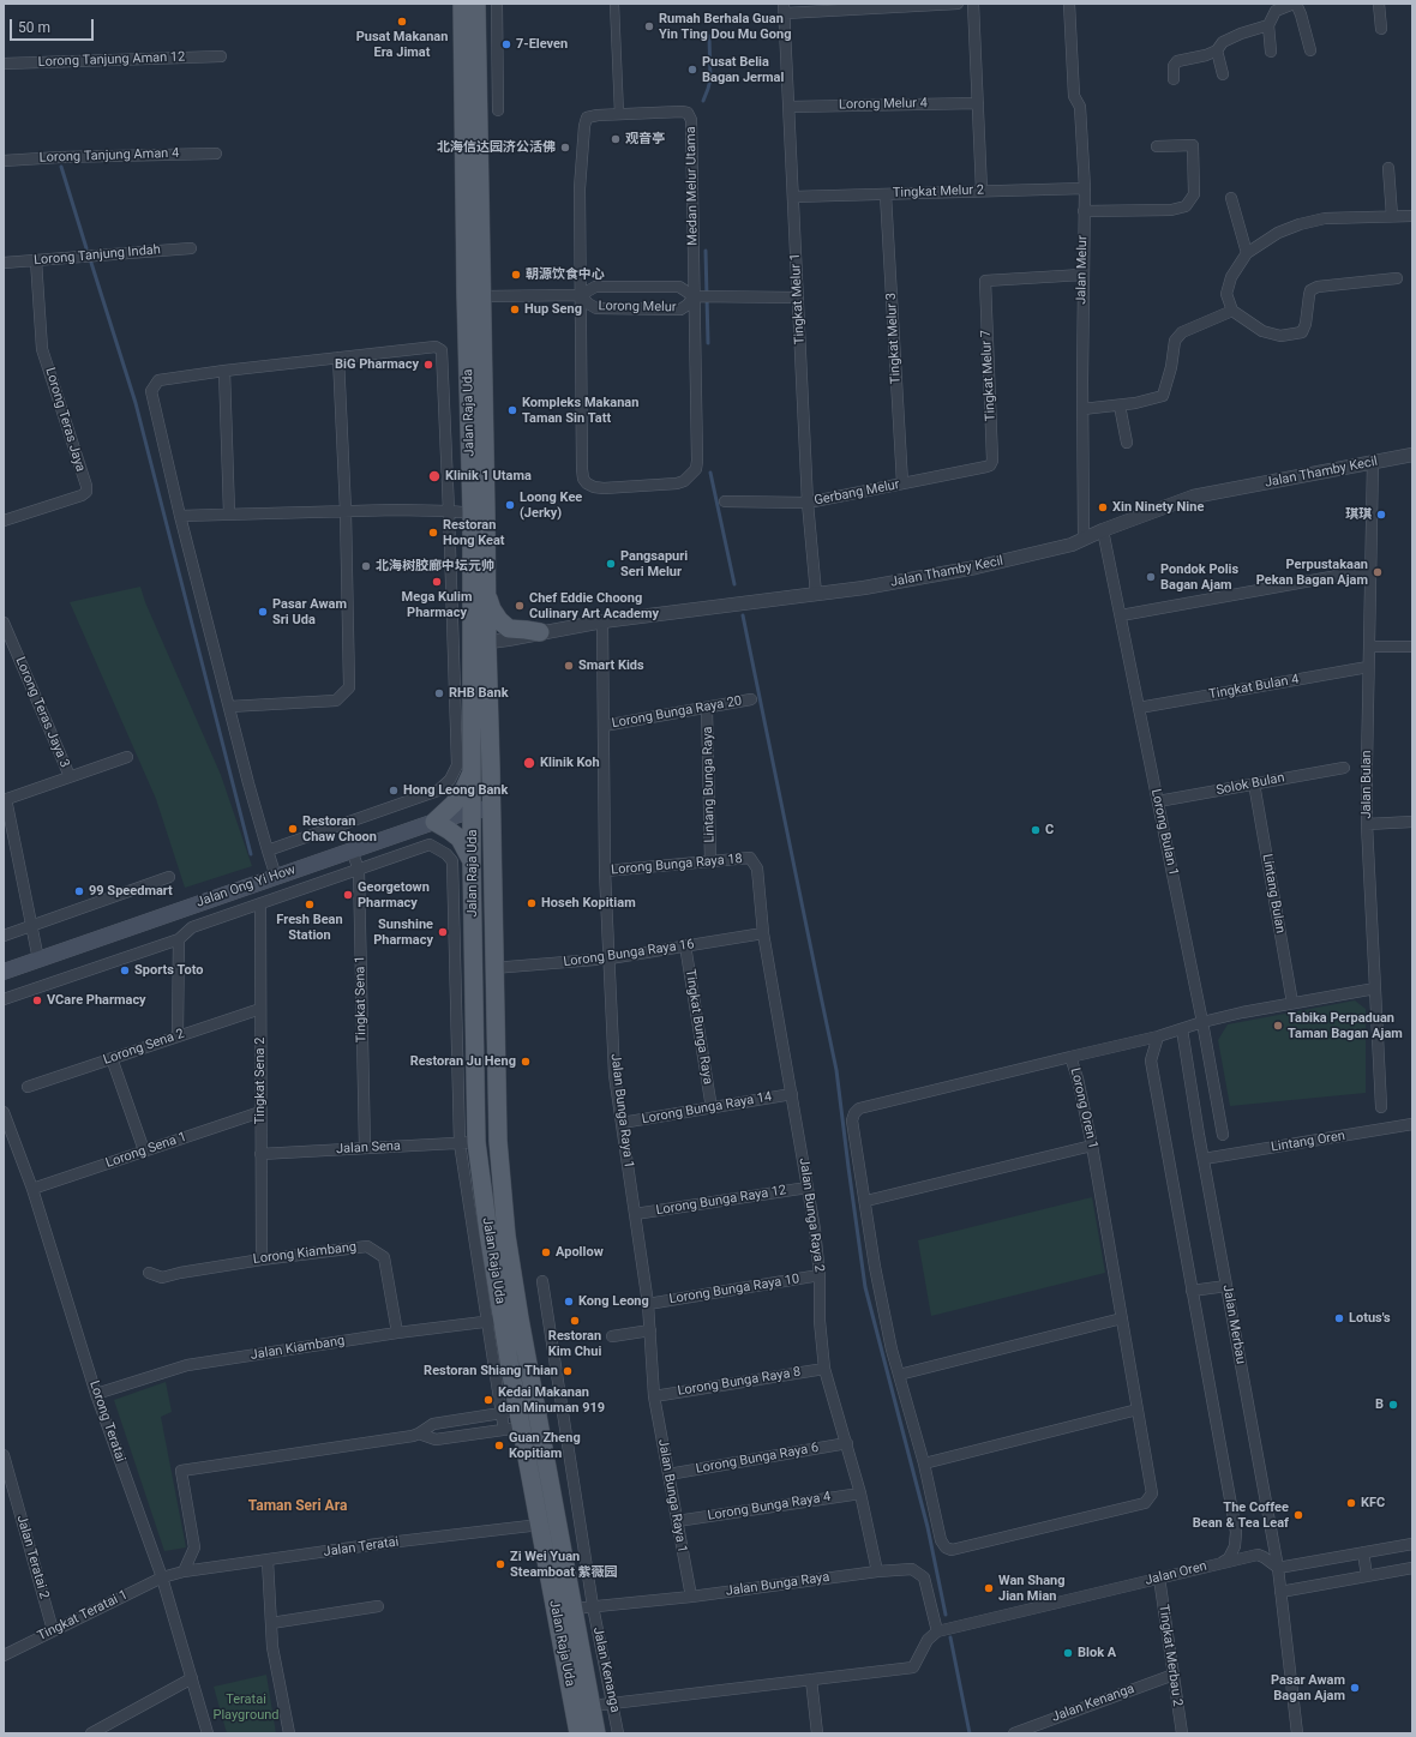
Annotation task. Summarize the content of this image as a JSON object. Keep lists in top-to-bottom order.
{
  "streets": {
    "main road": ["Jalan Raja Uda", "Jalan Ong Yi How"],
    "street": [
      "Lorong Tanjung Aman 12",
      "Lorong Melur 4",
      "Lorong Tanjung Aman 4",
      "Medan Melur Utama",
      "Tingkat Melur 2",
      "Lorong Tanjung Indah",
      "Jalan Melur",
      "Tingkat Melur 1",
      "Lorong Melur",
      "Tingkat Melur 3",
      "Tingkat Melur 7",
      "Lorong Teras Jaya",
      "Jalan Thamby Kecil",
      "Gerbang Melur",
      "Tingkat Bulan 4",
      "Lorong Teras Jaya 3",
      "Lorong Bunga Raya 20",
      "Lintang Bunga Raya",
      "Solok Bulan",
      "Jalan Bulan",
      "Lorong Bulan 1",
      "Lorong Bunga Raya 18",
      "Lintang Bulan",
      "Lorong Bunga Raya 16",
      "Tingkat Sena 1",
      "Tingkat Bunga Raya",
      "Lorong Sena 2",
      "Tingkat Sena 2",
      "Lorong Bunga Raya 14",
      "Lorong Oren 1",
      "Jalan Bunga Raya 1",
      "Lintang Oren",
      "Jalan Sena",
      "Lorong Sena 1",
      "Lorong Bunga Raya 12",
      "Jalan Bunga Raya 2",
      "Lorong Kiambang",
      "Lorong Bunga Raya 10",
      "Jalan Merbau",
      "Jalan Kiambang",
      "Lorong Bunga Raya 8",
      "Lorong Teratai",
      "Lorong Bunga Raya 6",
      "Lorong Bunga Raya 4",
      "Jalan Teratai",
      "Jalan Teratai 2",
      "Jalan Oren",
      "Jalan Bunga Raya",
      "Tingkat Teratai 1",
      "Tingkat Merbau 2",
      "Jalan Kenanga"
    ]
  },
  "crossings": [
    ["Lorong Melur 4", "Tingkat Melur 1"],
    ["Medan Melur Utama", "Lorong Melur"],
    ["Tingkat Melur 2", "Jalan Melur"],
    ["Tingkat Melur 2", "Tingkat Melur 1"],
    ["Tingkat Melur 2", "Tingkat Melur 3"],
    ["Lorong Tanjung Indah", "Lorong Teras Jaya"],
    ["Jalan Melur", "Tingkat Melur 7"],
    ["Jalan Melur", "Jalan Thamby Kecil"],
    ["Tingkat Melur 1", "Lorong Melur"],
    ["Tingkat Melur 1", "Jalan Thamby Kecil"],
    ["Tingkat Melur 1", "Gerbang Melur"],
    ["Lorong Melur", "Jalan Raja Uda"],
    ["Tingkat Melur 3", "Gerbang Melur"],
    ["Tingkat Melur 7", "Gerbang Melur"],
    ["Jalan Raja Uda", "Jalan Thamby Kecil"],
    ["Jalan Raja Uda", "Jalan Ong Yi How"],
    ["Jalan Raja Uda", "Lorong Bunga Raya 16"],
    ["Jalan Raja Uda", "Jalan Sena"],
    ["Jalan Raja Uda", "Jalan Kiambang"],
    ["Jalan Raja Uda", "Jalan Teratai"],
    ["Jalan Raja Uda", "Jalan Bunga Raya"],
    ["Jalan Thamby Kecil", "Jalan Bulan"],
    ["Jalan Thamby Kecil", "Lorong Bulan 1"],
    ["Jalan Thamby Kecil", "Jalan Bunga Raya 1"],
    ["Tingkat Bulan 4", "Jalan Bulan"],
    ["Tingkat Bulan 4", "Lorong Bulan 1"],
    ["Lorong Bunga Raya 20", "Lintang Bunga Raya"],
    ["Lorong Bunga Raya 20", "Jalan Bunga Raya 1"],
    ["Lintang Bunga Raya", "Lorong Bunga Raya 18"],
    ["Solok Bulan", "Lorong Bulan 1"],
    ["Solok Bulan", "Lintang Bulan"],
    ["Lorong Bunga Raya 18", "Jalan Bunga Raya 1"],
    ["Lorong Bunga Raya 18", "Jalan Bunga Raya 2"],
    ["Jalan Ong Yi How", "Tingkat Sena 1"],
    ["Jalan Ong Yi How", "Tingkat Sena 2"],
    ["Lorong Bunga Raya 16", "Tingkat Bunga Raya"],
    ["Lorong Bunga Raya 16", "Jalan Bunga Raya 1"],
    ["Lorong Bunga Raya 16", "Jalan Bunga Raya 2"],
    ["Tingkat Sena 1", "Jalan Sena"],
    ["Tingkat Bunga Raya", "Lorong Bunga Raya 14"],
    ["Lorong Sena 2", "Tingkat Sena 2"],
    ["Tingkat Sena 2", "Jalan Sena"],
    ["Tingkat Sena 2", "Lorong Sena 1"],
    ["Tingkat Sena 2", "Lorong Kiambang"],
    ["Lorong Bunga Raya 14", "Jalan Bunga Raya 1"],
    ["Lorong Bunga Raya 14", "Jalan Bunga Raya 2"],
    ["Jalan Bunga Raya 1", "Lorong Bunga Raya 12"],
    ["Jalan Bunga Raya 1", "Lorong Bunga Raya 10"],
    ["Jalan Bunga Raya 1", "Lorong Bunga Raya 8"],
    ["Jalan Bunga Raya 1", "Lorong Bunga Raya 6"],
    ["Jalan Bunga Raya 1", "Lorong Bunga Raya 4"],
    ["Jalan Bunga Raya 1", "Jalan Bunga Raya"],
    ["Lintang Oren", "Jalan Merbau"],
    ["Lorong Sena 1", "Lorong Teratai"],
    ["Lorong Bunga Raya 12", "Jalan Bunga Raya 2"],
    ["Jalan Bunga Raya 2", "Lorong Bunga Raya 10"],
    ["Jalan Bunga Raya 2", "Lorong Bunga Raya 8"],
    ["Jalan Bunga Raya 2", "Lorong Bunga Raya 6"],
    ["Jalan Bunga Raya 2", "Lorong Bunga Raya 4"],
    ["Jalan Bunga Raya 2", "Jalan Bunga Raya"],
    ["Lorong Kiambang", "Jalan Kiambang"],
    ["Jalan Merbau", "Jalan Oren"],
    ["Jalan Kiambang", "Lorong Teratai"],
    ["Lorong Teratai", "Jalan Teratai"],
    ["Lorong Teratai", "Tingkat Teratai 1"],
    ["Jalan Teratai", "Tingkat Teratai 1"],
    ["Jalan Teratai 2", "Tingkat Teratai 1"],
    ["Jalan Oren", "Jalan Bunga Raya"],
    ["Jalan Oren", "Tingkat Merbau 2"],
    ["Jalan Bunga Raya", "Jalan Kenanga"],
    ["Tingkat Merbau 2", "Jalan Kenanga"]
  ],
  "districts": ["Taman Seri Ara"],
  "parks": ["Teratai Playground"],
  "places": [
    "Pusat Makanan Era Jimat",
    "Rumah Berhala Guan Yin Ting Dou Mu Gong",
    "7-Eleven",
    "Pusat Belia Bagan Jermal",
    "观音亭",
    "北海信达园济公活佛",
    "朝源饮食中心",
    "Hup Seng",
    "BiG Pharmacy",
    "Kompleks Makanan Taman Sin Tatt",
    "Klinik 1 Utama",
    "Loong Kee (Jerky)",
    "Xin Ninety Nine",
    "琪琪",
    "Restoran Hong Keat",
    "Pangsapuri Seri Melur",
    "北海树胶廊中坛元帅",
    "Perpustakaan Pekan Bagan Ajam",
    "Pondok Polis Bagan Ajam",
    "Mega Kulim Pharmacy",
    "Chef Eddie Choong Culinary Art Academy",
    "Pasar Awam Sri Uda",
    "Smart Kids",
    "RHB Bank",
    "Klinik Koh",
    "Hong Leong Bank",
    "Restoran Chaw Choon",
    "C",
    "99 Speedmart",
    "Georgetown Pharmacy",
    "Hoseh Kopitiam",
    "Fresh Bean Station",
    "Sunshine Pharmacy",
    "Sports Toto",
    "VCare Pharmacy",
    "Tabika Perpaduan Taman Bagan Ajam",
    "Restoran Ju Heng",
    "Apollow",
    "Kong Leong",
    "Lotus's",
    "Restoran Kim Chui",
    "Restoran Shiang Thian",
    "Kedai Makanan dan Minuman 919",
    "B",
    "Guan Zheng Kopitiam",
    "KFC",
    "The Coffee Bean & Tea Leaf",
    "Zi Wei Yuan Steamboat 紫薇园",
    "Wan Shang Jian Mian",
    "Blok A",
    "Pasar Awam Bagan Ajam"
  ],
  "scale_bar": "50 m"
}
